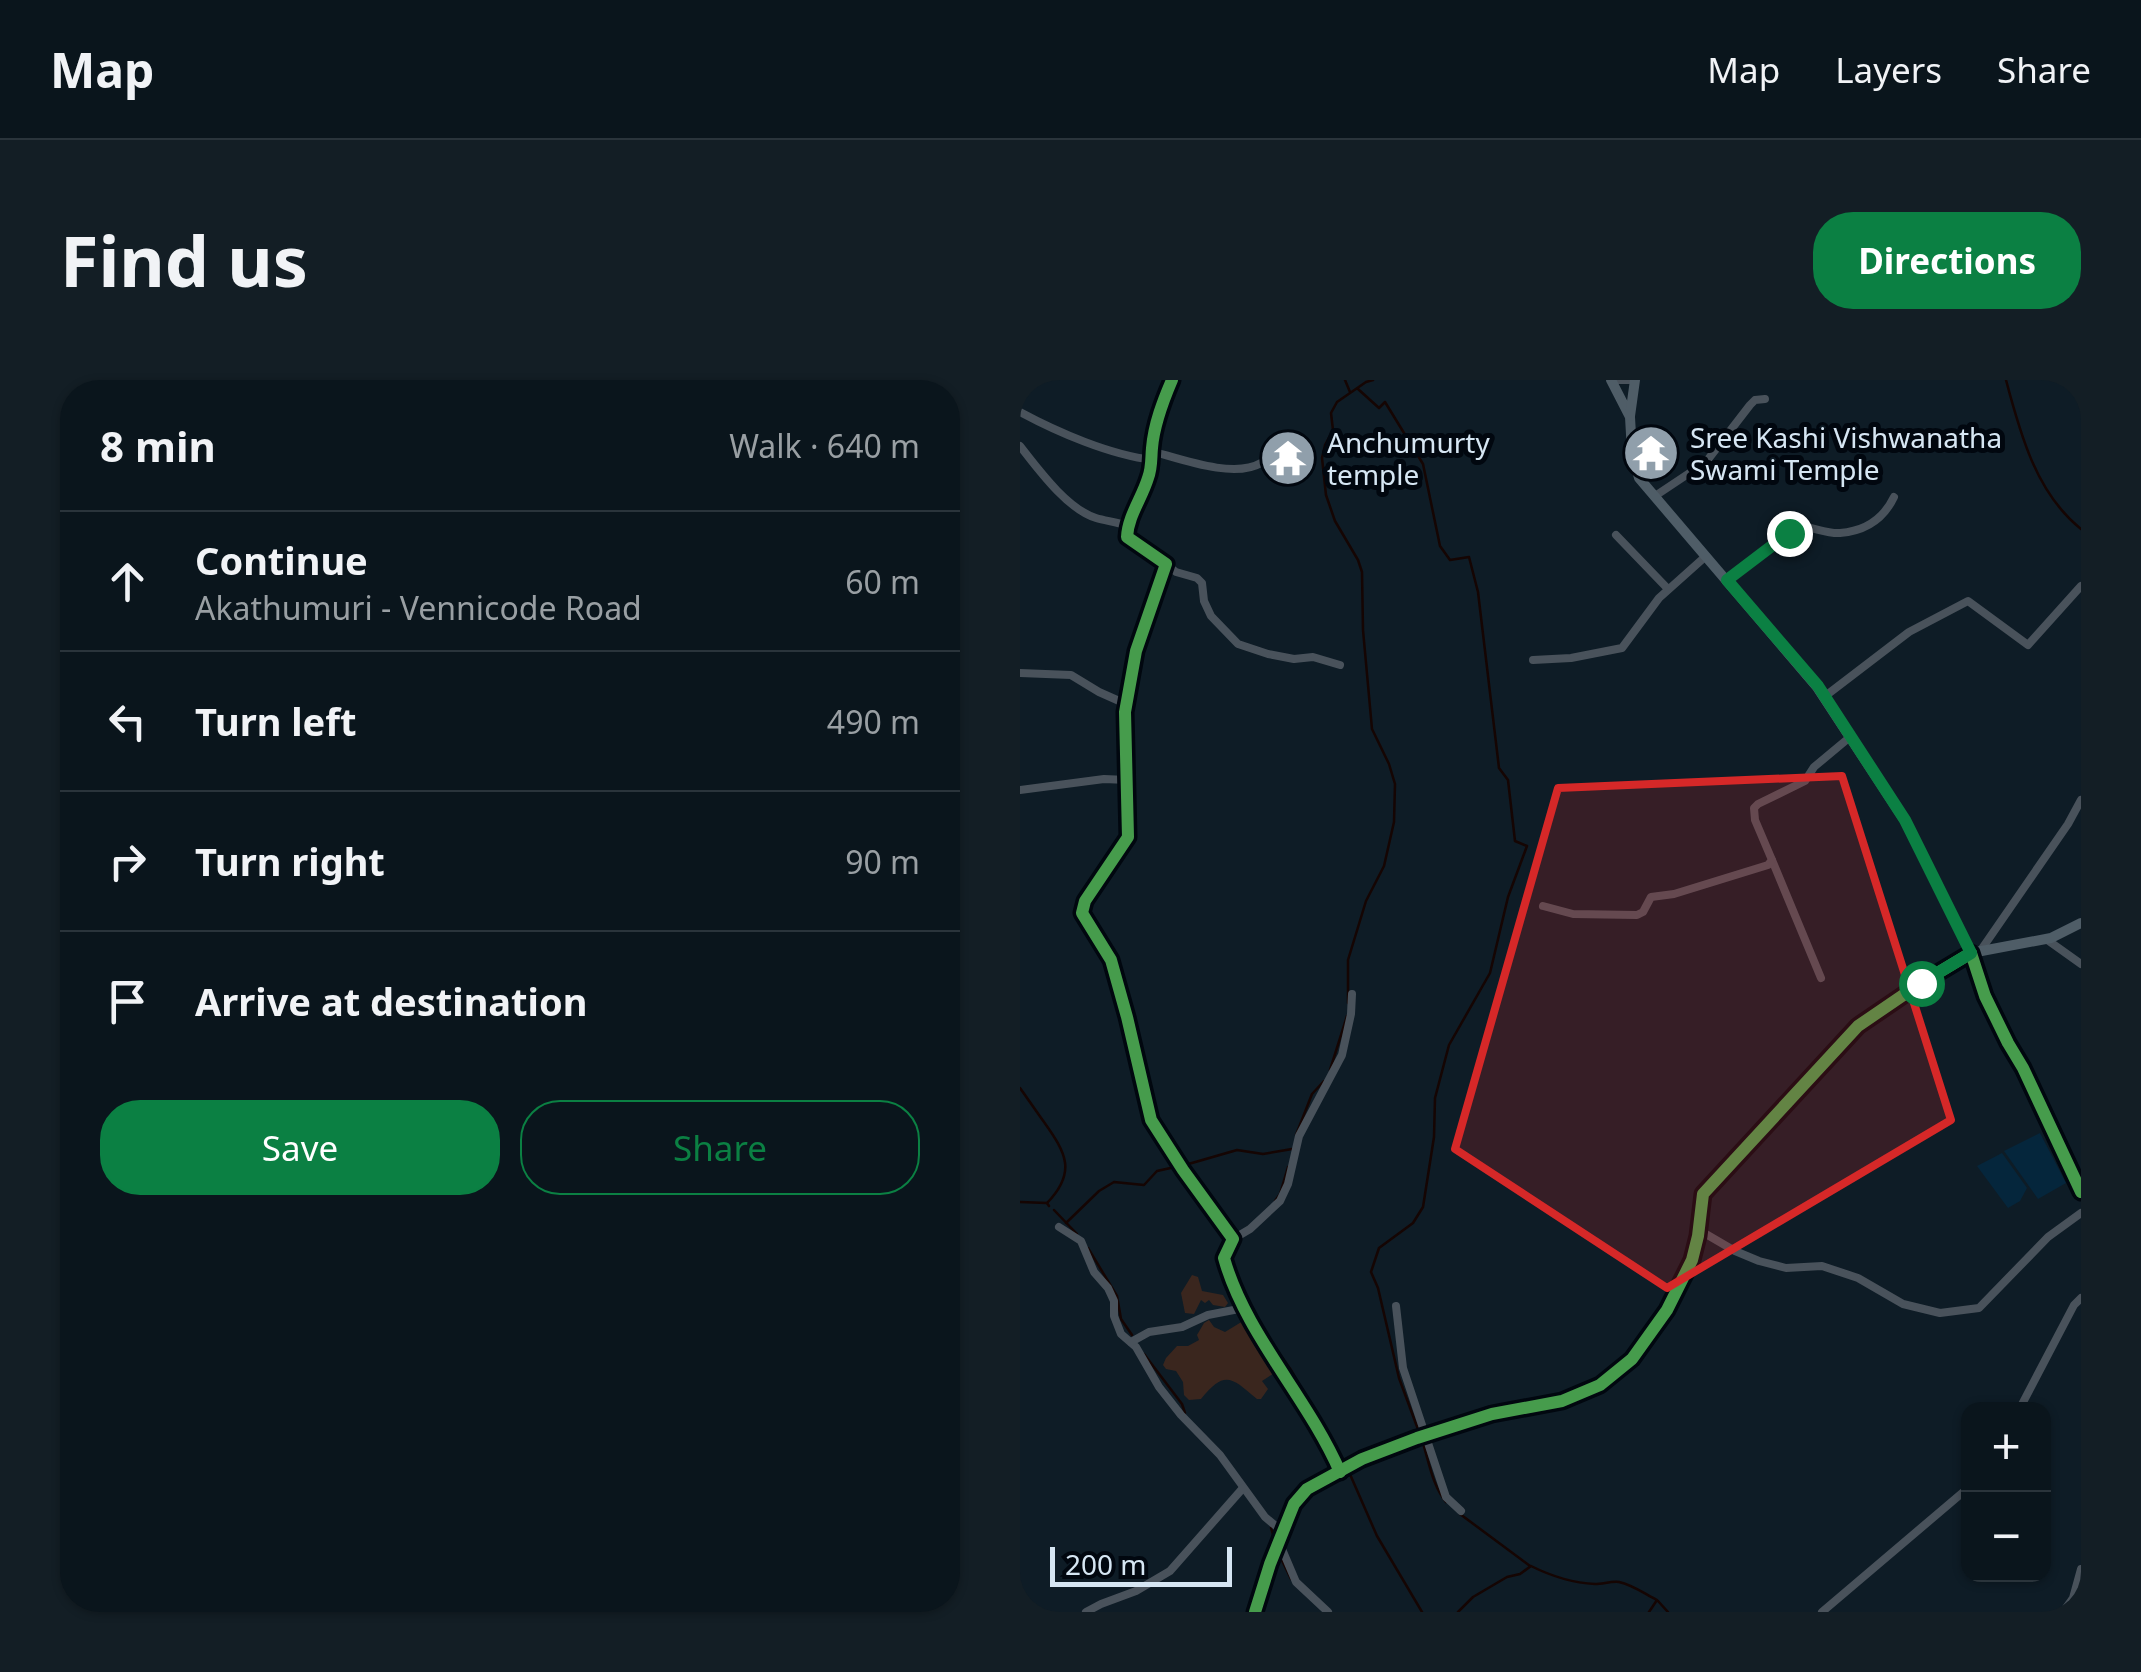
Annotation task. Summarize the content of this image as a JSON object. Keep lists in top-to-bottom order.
{
  "places": {
    "temple": ["Sree Kashi Vishwanatha Swami Temple", "Anchumurty temple"]
  },
  "scale_bar": "200 m",
  "page": {
    "header": "Map",
    "nav": ["Map", "Layers", "Share"],
    "title": "Find us",
    "buttons": [
      "Directions",
      ["Save", "Share"]
    ],
    "heading": ["8 min", "Walk · 640 m"],
    "list": [
      ["Continue", "Akathumuri - Vennicode Road", "60 m"],
      ["Turn left", "490 m"],
      ["Turn right", "90 m"],
      "Arrive at destination"
    ],
    "map_buttons": ["+", "−"],
    "scale": "200 m"
  }
}
